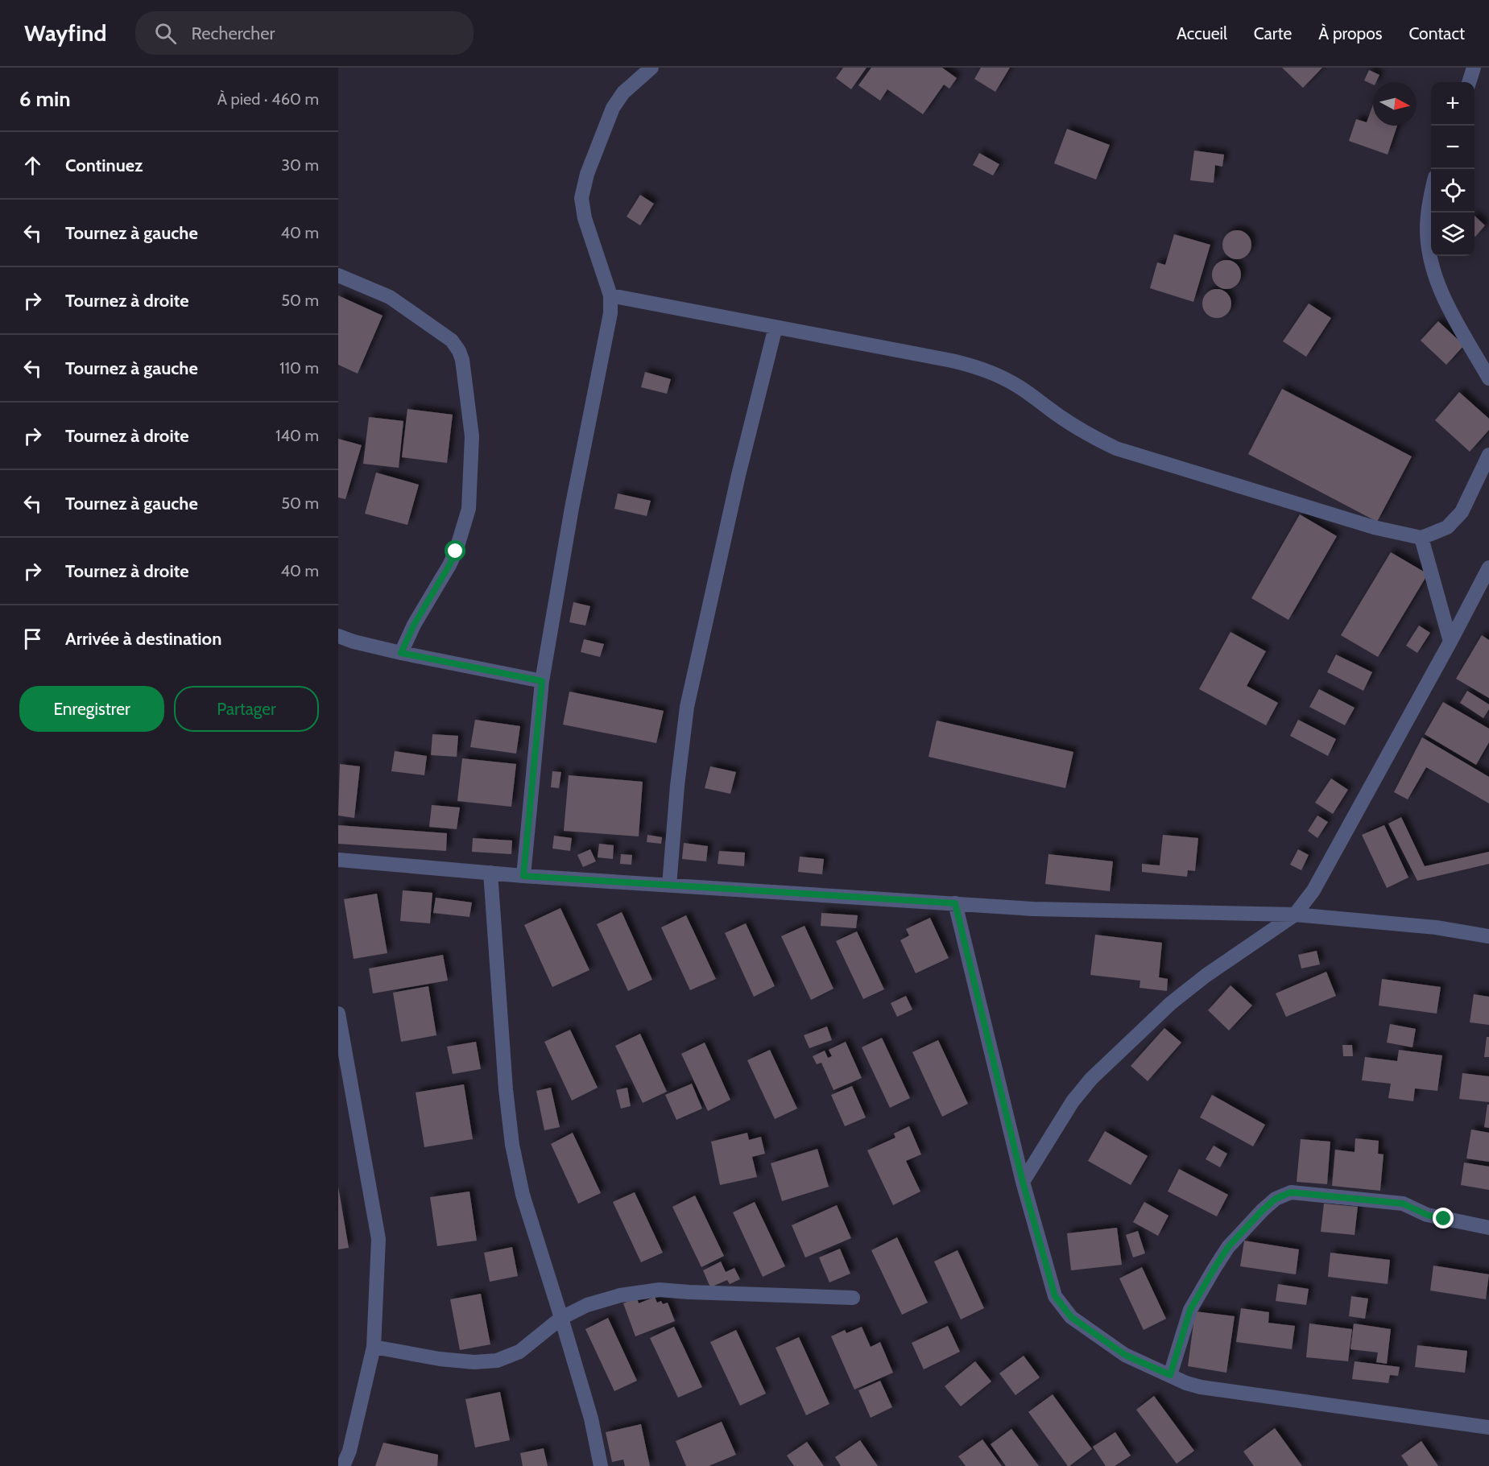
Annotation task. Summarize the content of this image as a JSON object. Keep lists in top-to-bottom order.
{
  "north": "right",
  "page": {
    "header": "Wayfind",
    "search": "Rechercher",
    "nav": [
      "Accueil",
      "Carte",
      "À propos",
      "Contact"
    ],
    "heading": ["6 min", "À pied · 460 m"],
    "map_buttons": ["+", "−"],
    "list": [
      ["Continuez", "30 m"],
      ["Tournez à gauche", "40 m"],
      ["Tournez à droite", "50 m"],
      ["Tournez à gauche", "110 m"],
      ["Tournez à droite", "140 m"],
      ["Tournez à gauche", "50 m"],
      ["Tournez à droite", "40 m"],
      "Arrivée à destination"
    ],
    "buttons": ["Enregistrer", "Partager"]
  }
}
